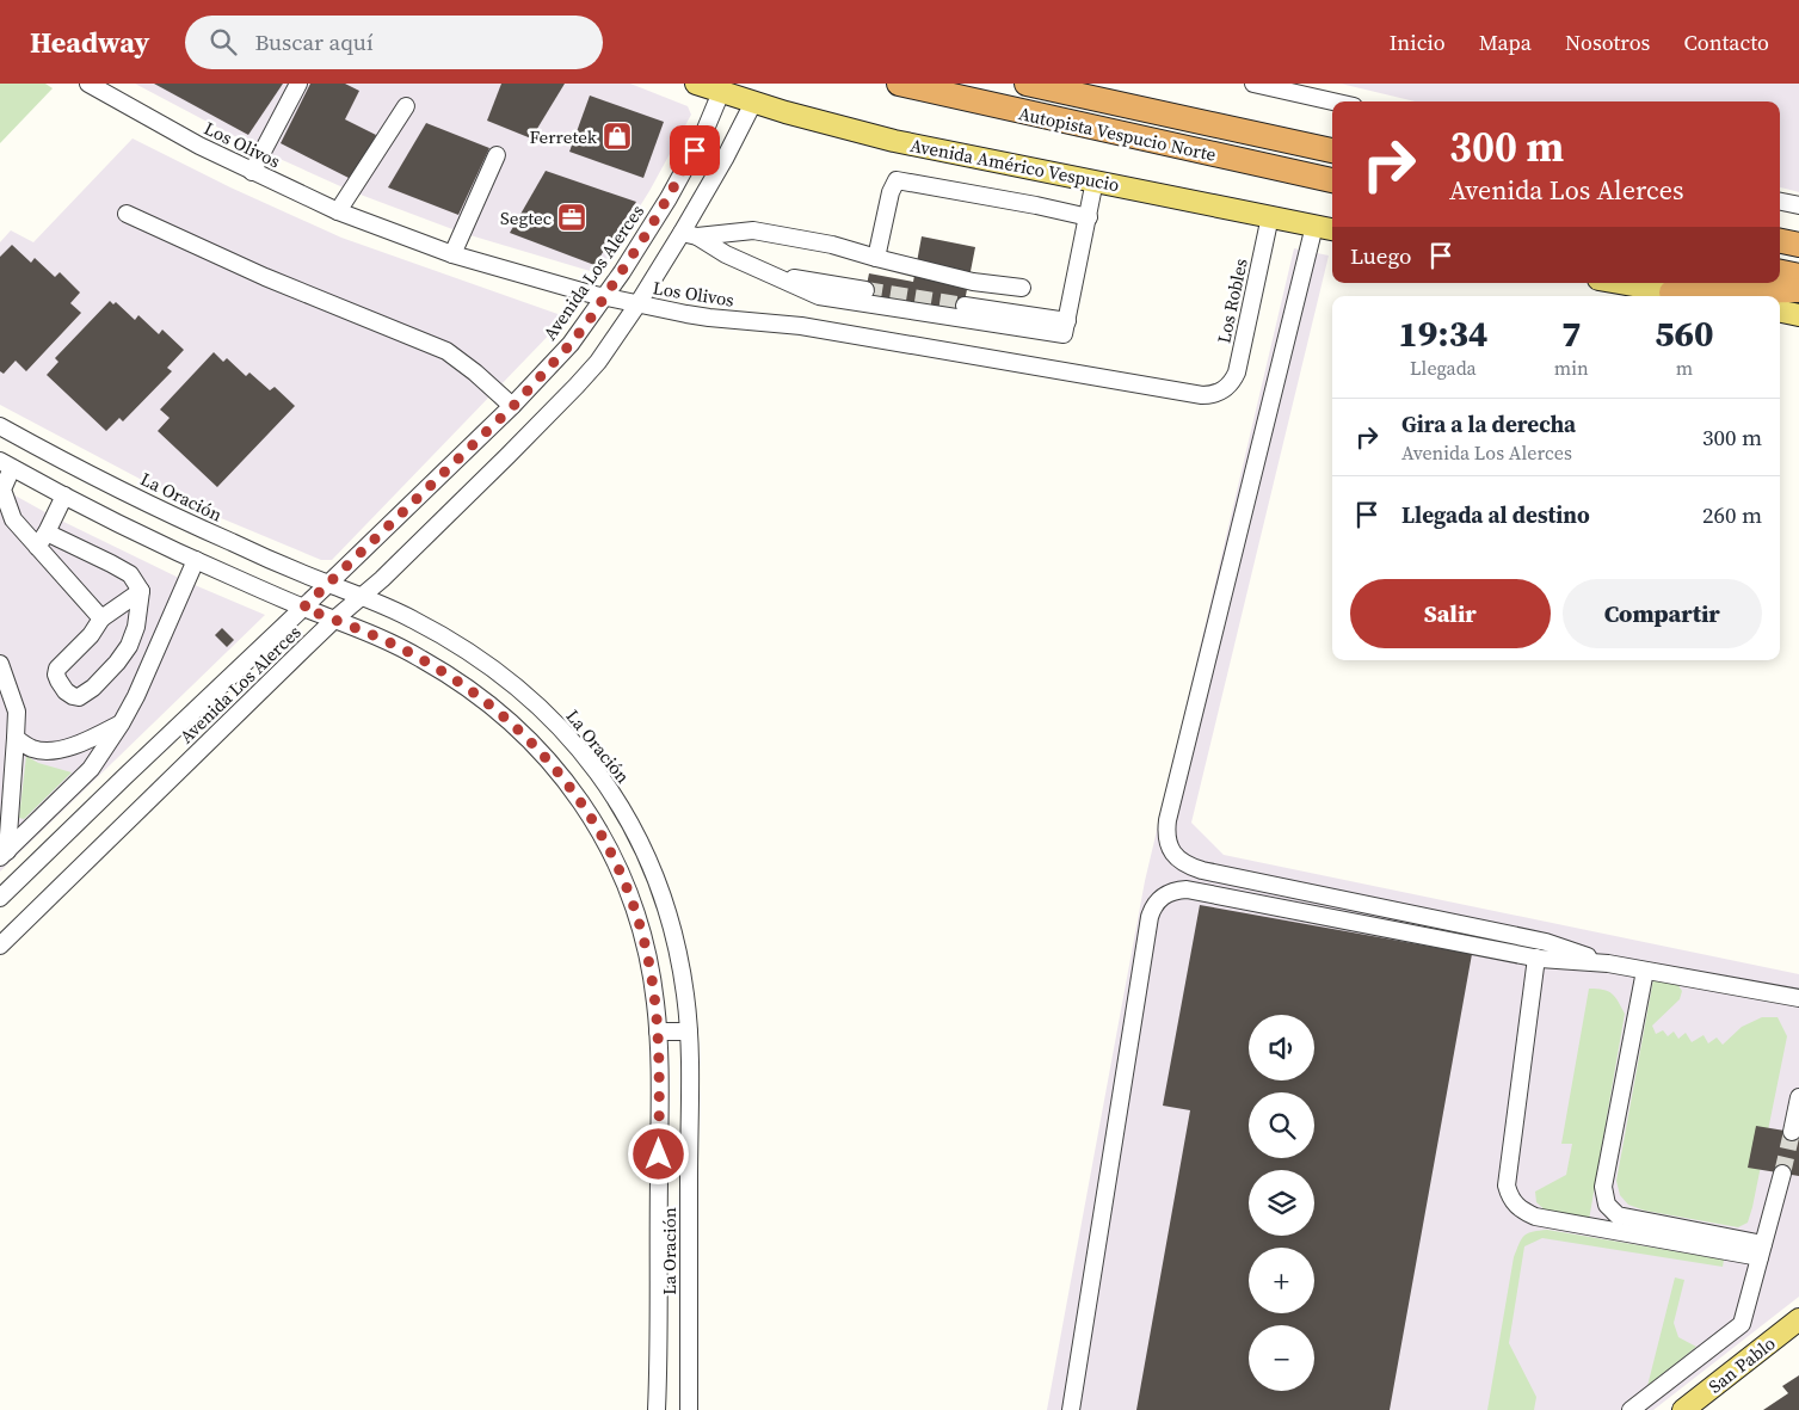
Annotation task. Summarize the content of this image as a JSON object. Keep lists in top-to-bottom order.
{
  "streets": {
    "highway": ["Autopista Vespucio Norte"],
    "main road": ["Avenida Américo Vespucio", "San Pablo"],
    "street": [
      "Los Olivos",
      "Avenida Los Alerces",
      "Los Robles",
      "La Oración"
    ]
  },
  "crossings": [
    ["Los Olivos", "Avenida Los Alerces"],
    ["Los Olivos", "Los Robles"],
    ["Avenida Américo Vespucio", "Avenida Los Alerces"],
    ["Avenida Américo Vespucio", "Los Robles"],
    ["Avenida Los Alerces", "La Oración"]
  ],
  "places": {
    "shop": ["Ferretek"],
    "office": ["Segtec"]
  },
  "page": {
    "header": "Headway",
    "search": "Buscar aquí",
    "nav": [
      "Inicio",
      "Mapa",
      "Nosotros",
      "Contacto"
    ],
    "turn": ["300 m", "Avenida Los Alerces"],
    "then": "Luego",
    "eta": [
      "19:34",
      "Llegada",
      "7",
      "min",
      "560",
      "m"
    ],
    "list": [
      {
        "name": "Gira a la derecha",
        "note": "Avenida Los Alerces",
        "value": "300 m"
      },
      {
        "name": "Llegada al destino",
        "value": "260 m"
      }
    ],
    "buttons": ["Salir", "Compartir"],
    "map_buttons": ["+", "−"]
  }
}
